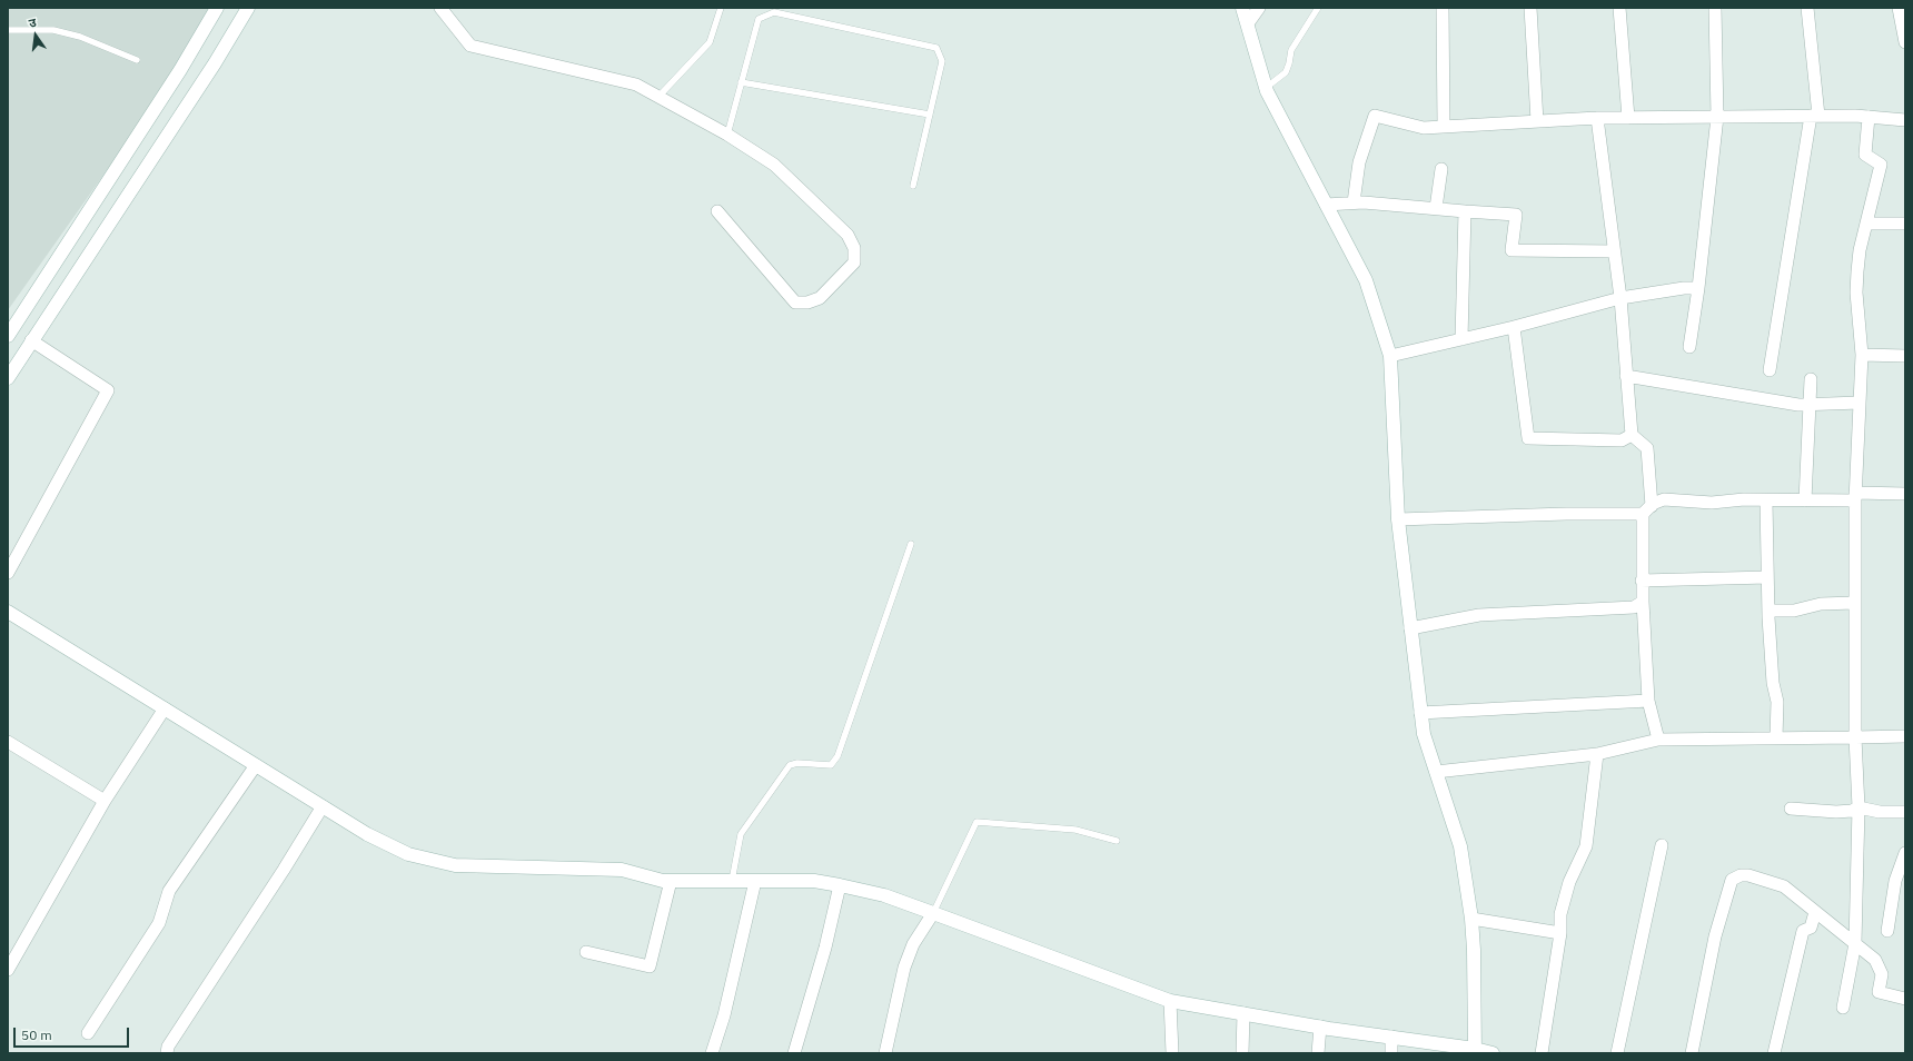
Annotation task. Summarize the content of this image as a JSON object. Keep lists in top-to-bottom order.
{
  "scale_bar": "50 m",
  "north": "top"
}
